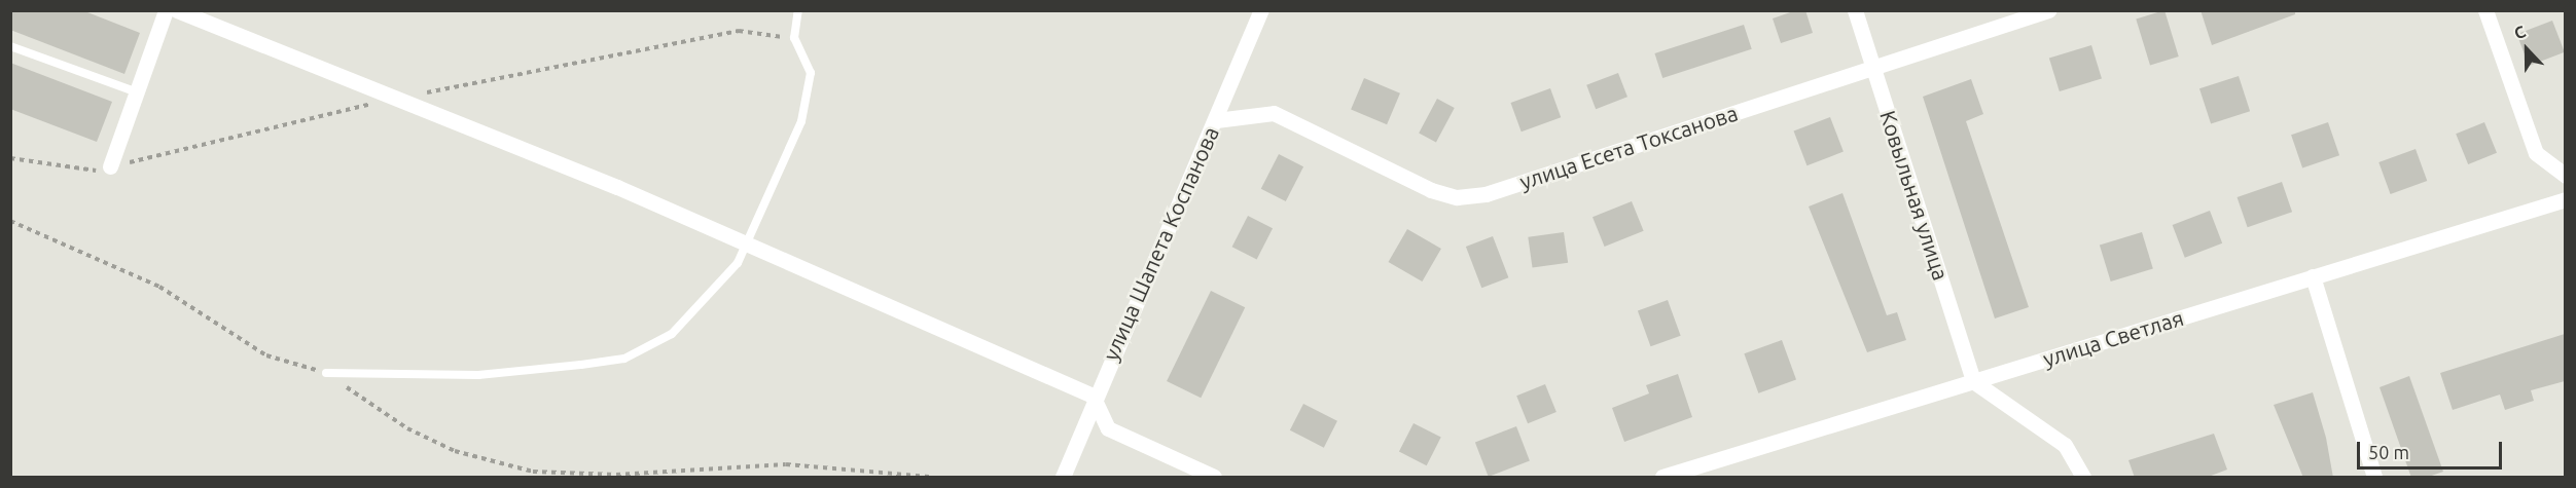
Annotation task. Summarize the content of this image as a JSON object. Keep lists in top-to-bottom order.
{
  "streets": {
    "street": [
      "улица Есета Токсанова",
      "Ковыльная улица",
      "улица Шапета Коспанова",
      "улица Светлая"
    ]
  },
  "crossings": [
    ["улица Есета Токсанова", "Ковыльная улица"],
    ["улица Есета Токсанова", "улица Шапета Коспанова"],
    ["Ковыльная улица", "улица Светлая"]
  ],
  "scale_bar": "50 m",
  "north": "top"
}
